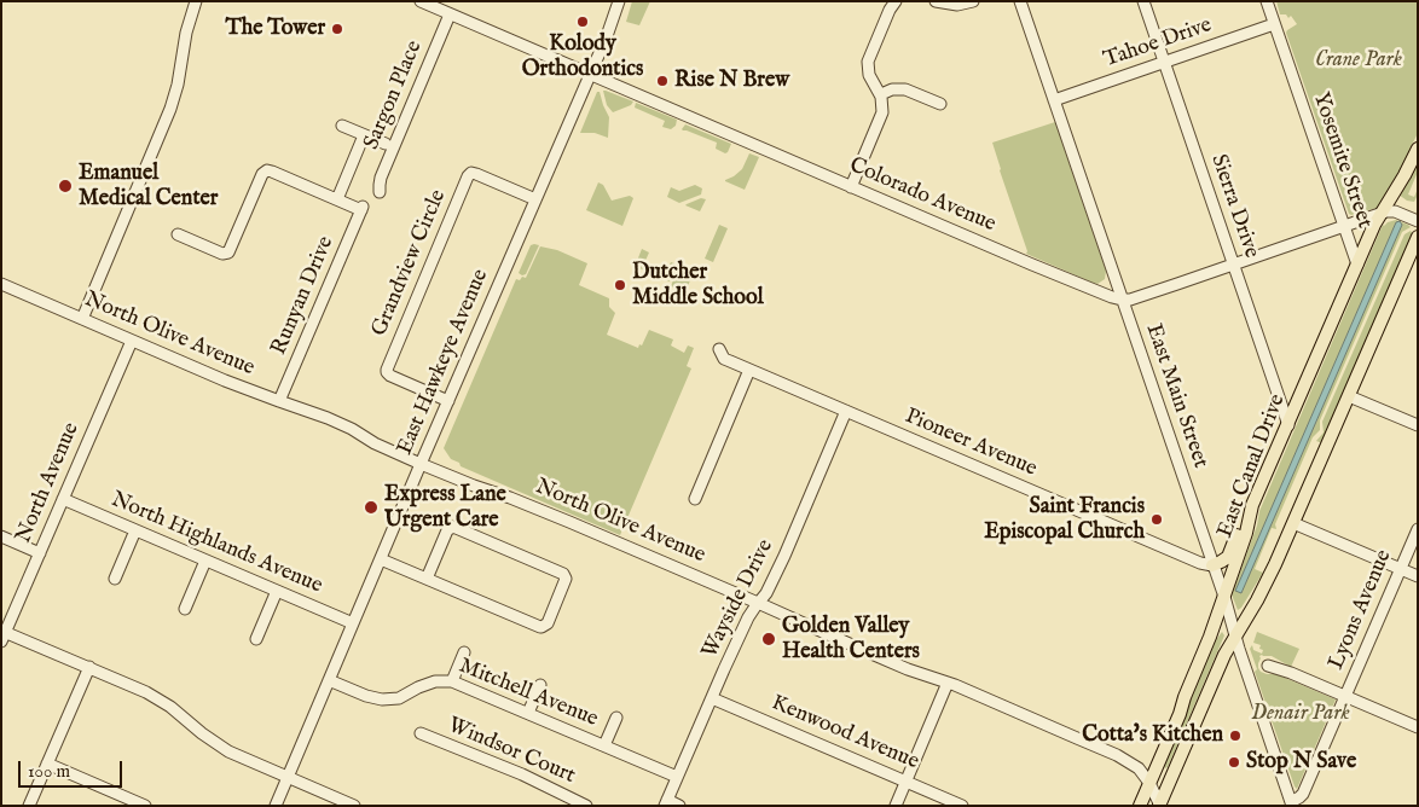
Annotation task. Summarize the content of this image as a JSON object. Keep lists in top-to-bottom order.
{
  "streets": {
    "main road": ["East Canal Drive"],
    "street": [
      "Tahoe Drive",
      "Sargon Place",
      "Yosemite Street",
      "Colorado Avenue",
      "Sierra Drive",
      "Grandview Circle",
      "Runyan Drive",
      "North Olive Avenue",
      "East Hawkeye Avenue",
      "East Main Street",
      "Pioneer Avenue",
      "North Avenue",
      "North Highlands Avenue",
      "Wayside Drive",
      "Lyons Avenue",
      "Mitchell Avenue",
      "Kenwood Avenue",
      "Windsor Court"
    ]
  },
  "crossings": [
    ["Tahoe Drive", "Yosemite Street"],
    ["Tahoe Drive", "Sierra Drive"],
    ["Tahoe Drive", "East Main Street"],
    ["Sargon Place", "Colorado Avenue"],
    ["Yosemite Street", "East Canal Drive"],
    ["Colorado Avenue", "East Hawkeye Avenue"],
    ["Colorado Avenue", "East Main Street"],
    ["Sierra Drive", "East Canal Drive"],
    ["Grandview Circle", "East Hawkeye Avenue"],
    ["Runyan Drive", "North Olive Avenue"],
    ["North Olive Avenue", "East Hawkeye Avenue"],
    ["North Olive Avenue", "East Canal Drive"],
    ["North Olive Avenue", "North Avenue"],
    ["North Olive Avenue", "Wayside Drive"],
    ["East Hawkeye Avenue", "North Highlands Avenue"],
    ["East Hawkeye Avenue", "Mitchell Avenue"],
    ["East Main Street", "Pioneer Avenue"],
    ["East Main Street", "East Canal Drive"],
    ["East Main Street", "Lyons Avenue"],
    ["Pioneer Avenue", "Wayside Drive"],
    ["North Avenue", "North Highlands Avenue"],
    ["Wayside Drive", "Mitchell Avenue"],
    ["Wayside Drive", "Kenwood Avenue"]
  ],
  "parks": ["Crane Park", "Denair Park"],
  "places": [
    "Kolody Orthodontics",
    "The Tower",
    "Rise N Brew",
    "Emanuel Medical Center",
    "Dutcher Middle School",
    "Express Lane Urgent Care",
    "Saint Francis Episcopal Church",
    "Golden Valley Health Centers",
    "Cotta's Kitchen",
    "Stop N Save"
  ],
  "scale_bar": "100 m"
}
